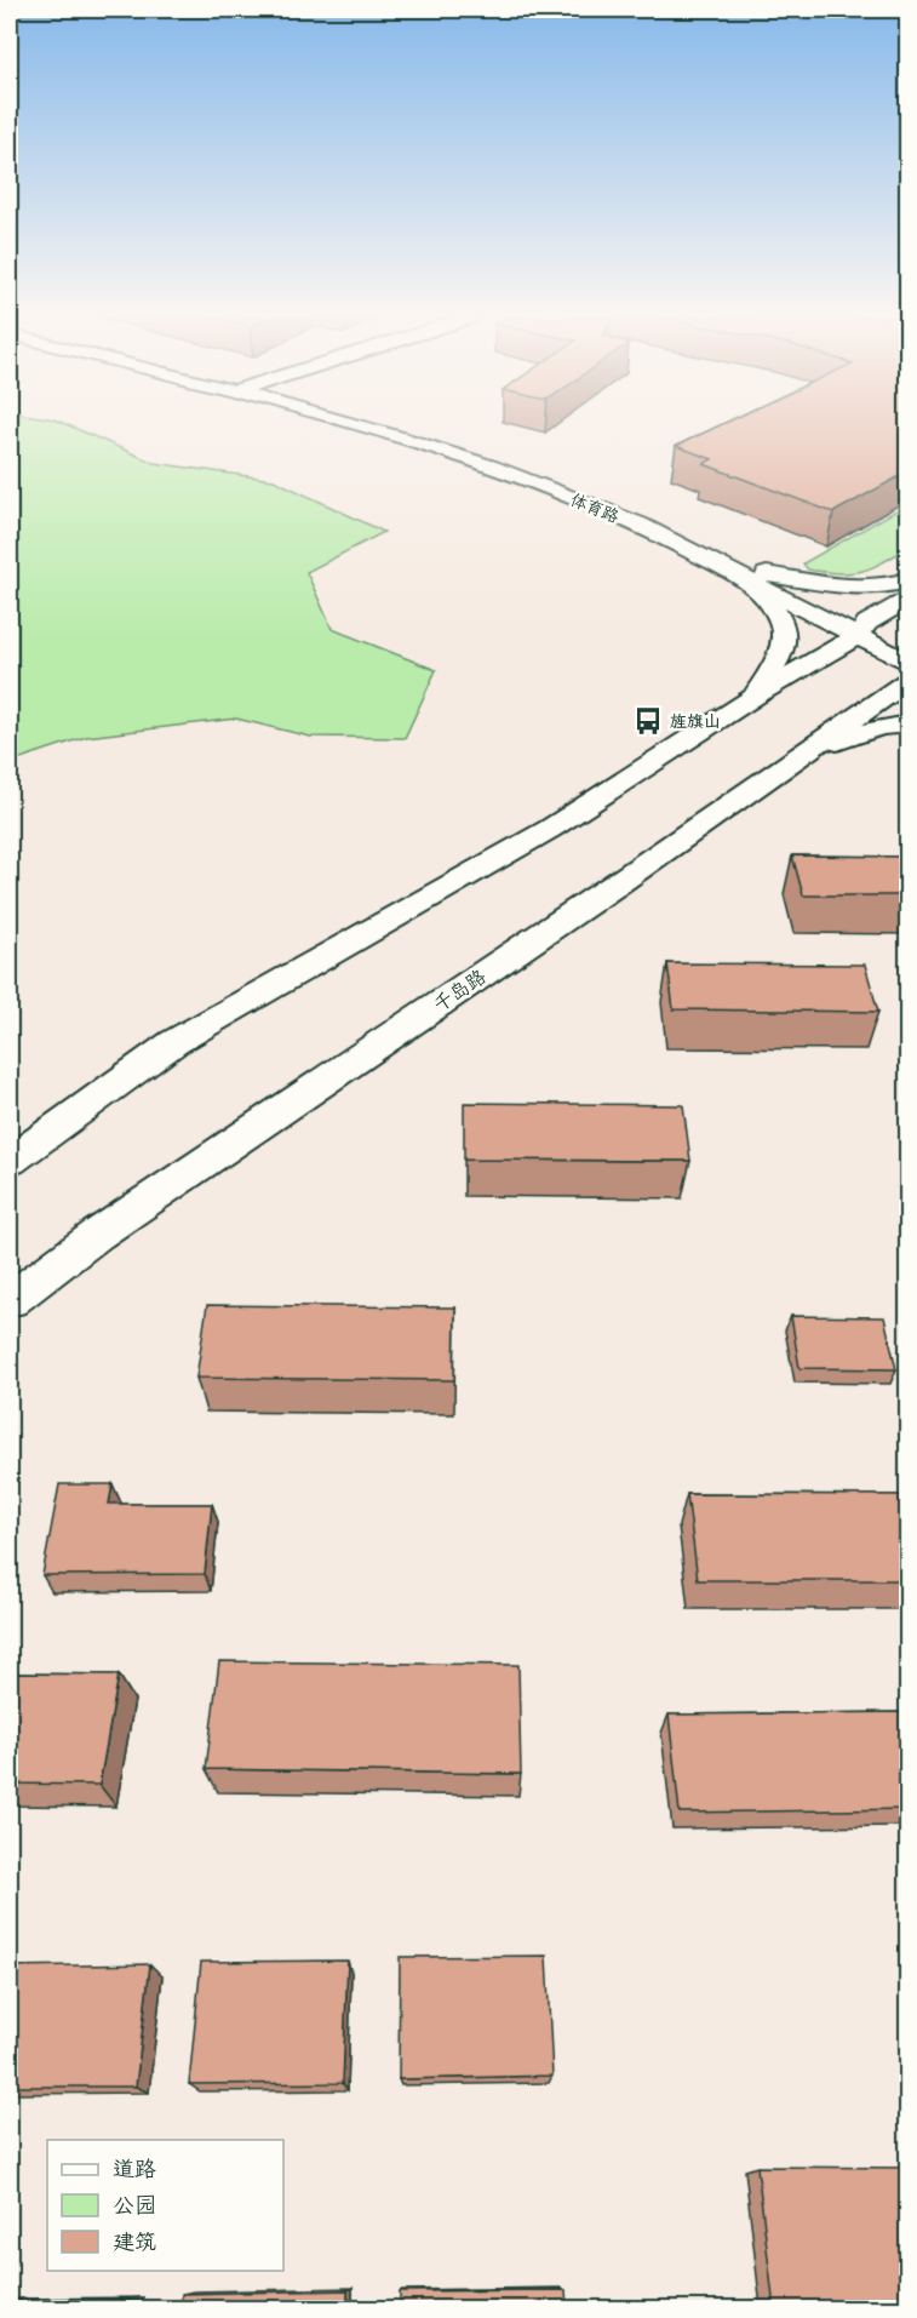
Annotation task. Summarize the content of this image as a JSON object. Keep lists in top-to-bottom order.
{
  "streets": {
    "street": ["体育路", "千岛路"]
  },
  "places": {
    "bus stop": ["旌旗山"]
  },
  "legend": ["道路", "公园", "建筑"]
}
